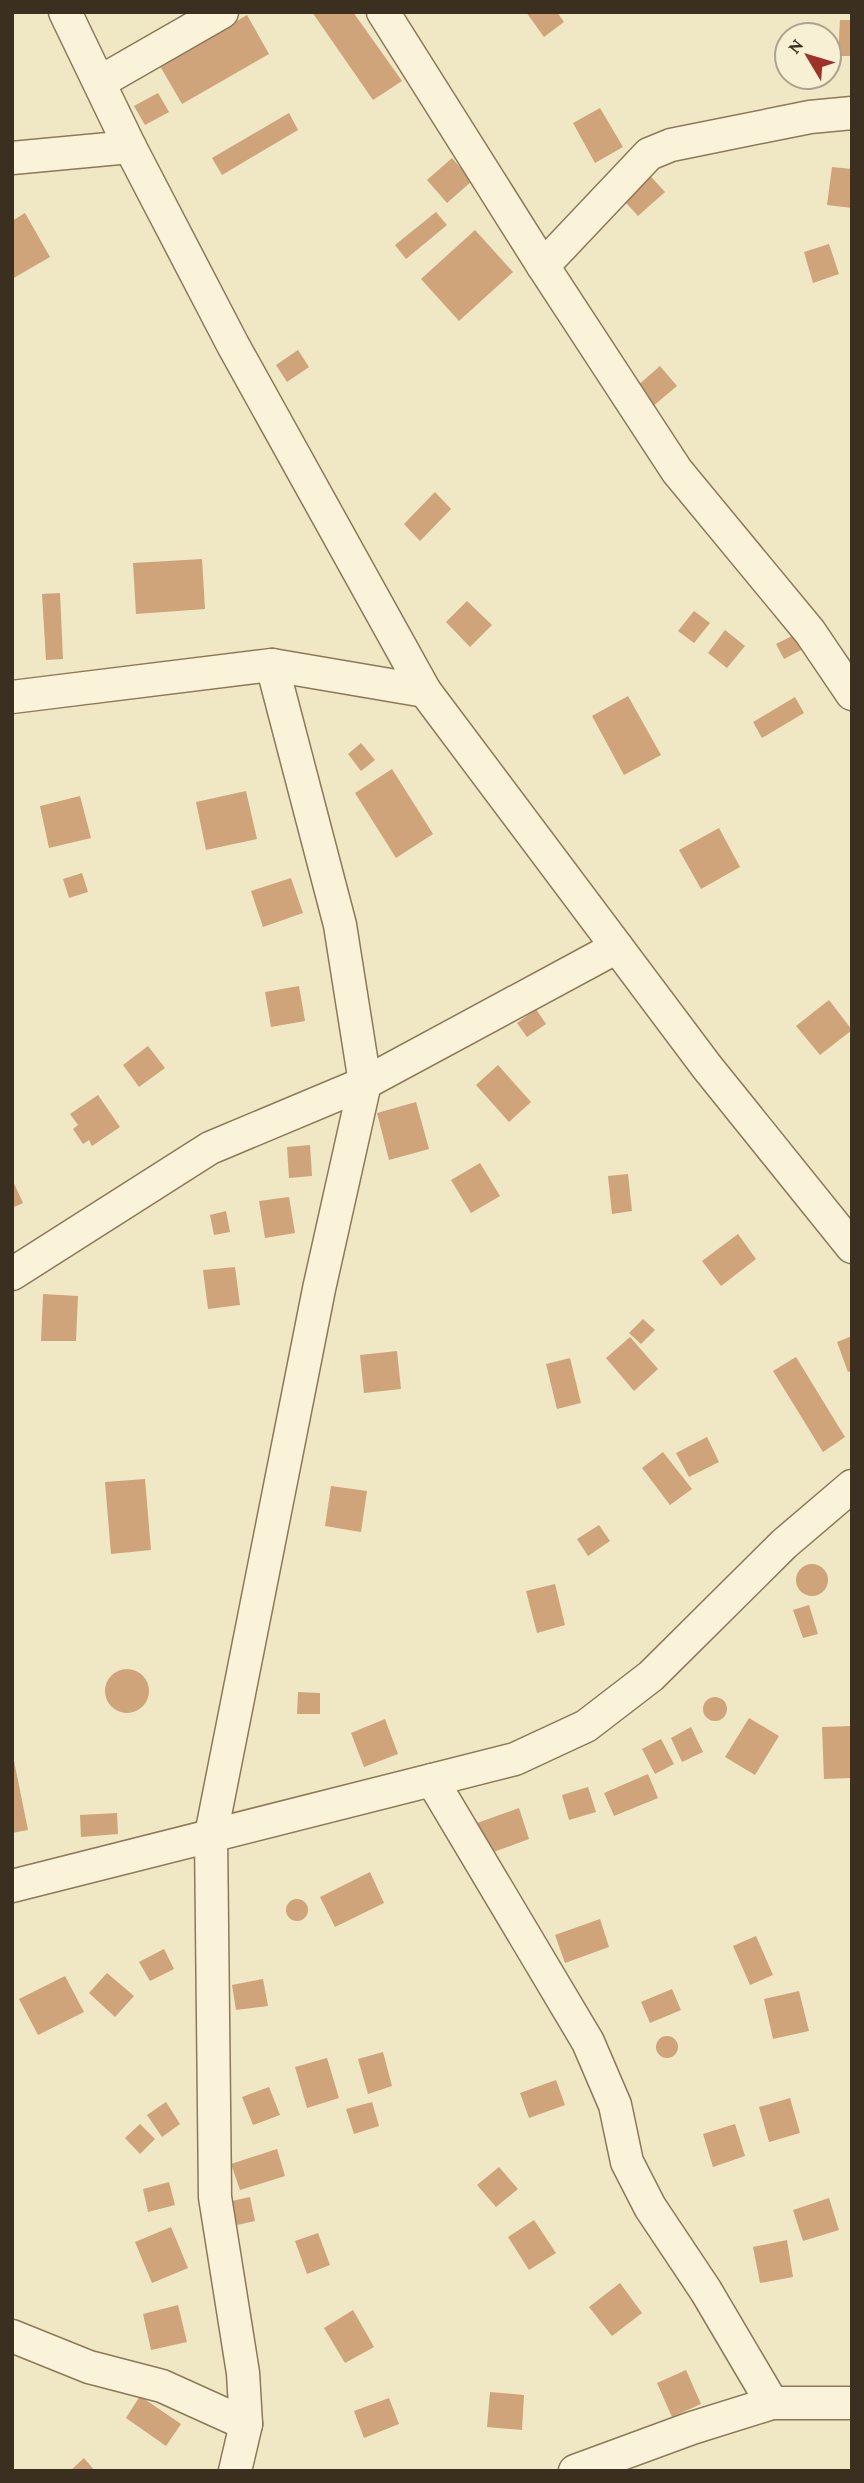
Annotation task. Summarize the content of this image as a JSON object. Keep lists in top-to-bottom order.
{
  "north": "top left"
}
